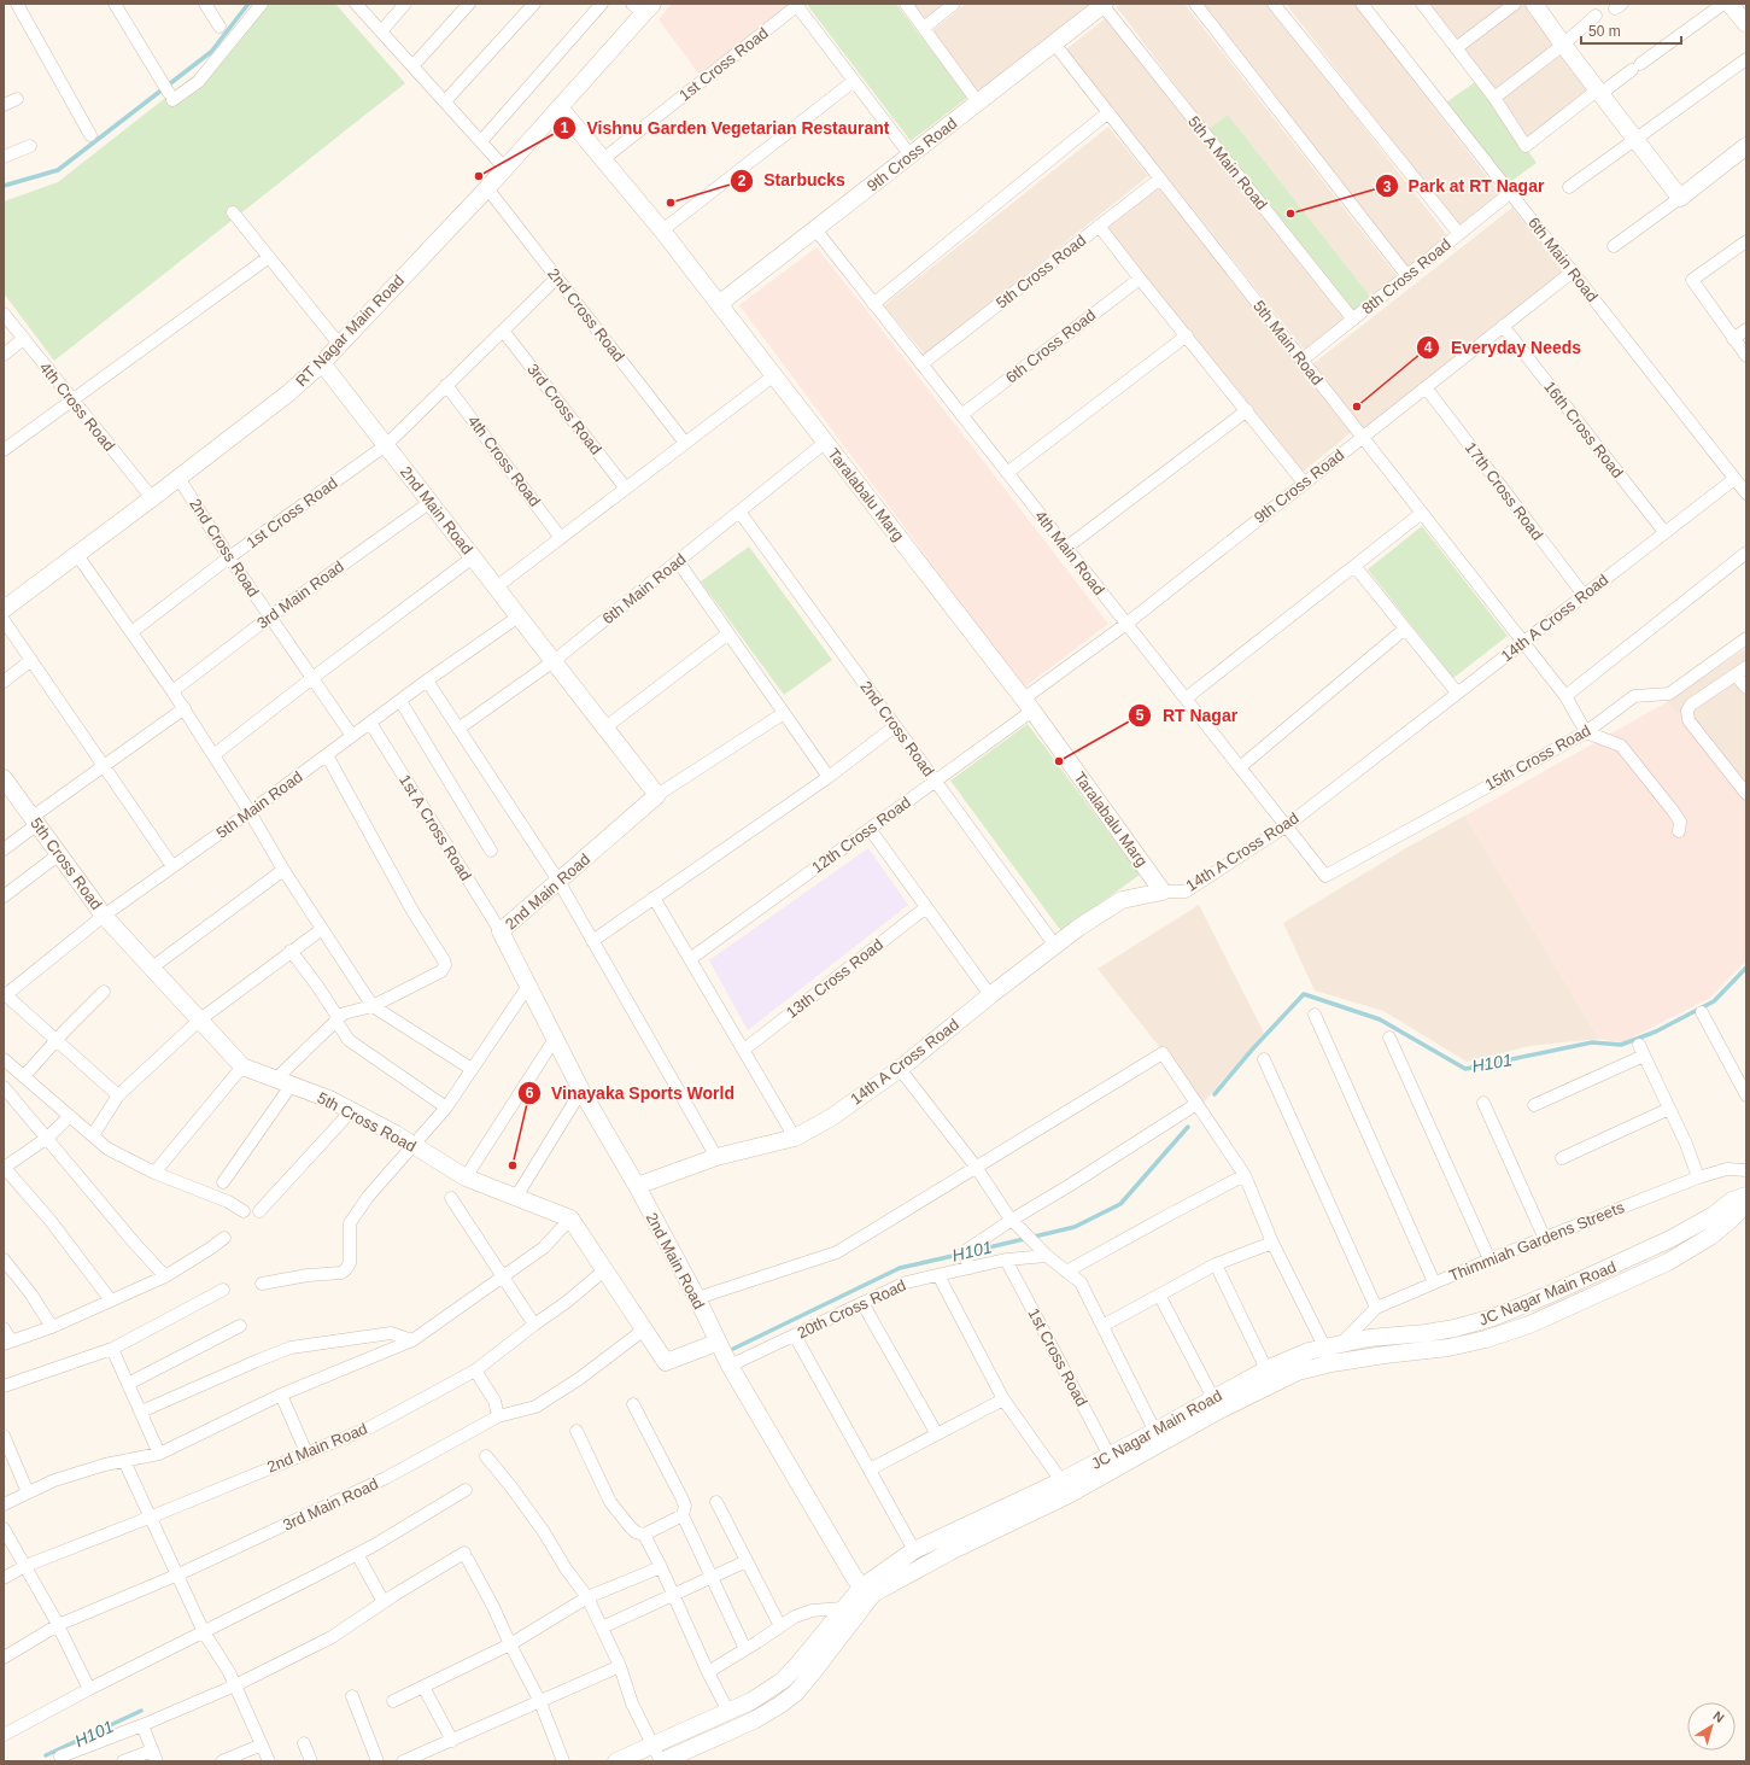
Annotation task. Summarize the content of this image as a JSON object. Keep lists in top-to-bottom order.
{
  "streets": {
    "street": [
      "1st Cross Road",
      "9th Cross Road",
      "5th A Main Road",
      "6th Main Road",
      "5th Cross Road",
      "8th Cross Road",
      "2nd Cross Road",
      "RT Nagar Main Road",
      "5th Main Road",
      "6th Cross Road",
      "4th Cross Road",
      "3rd Cross Road",
      "16th Cross Road",
      "17th Cross Road",
      "Taralabalu Marg",
      "2nd Main Road",
      "4th Main Road",
      "3rd Main Road",
      "14th A Cross Road",
      "15th Cross Road",
      "1st A Cross Road",
      "12th Cross Road",
      "13th Cross Road",
      "Thimmiah Gardens Streets",
      "JC Nagar Main Road",
      "20th Cross Road"
    ]
  },
  "crossings": [
    ["1st Cross Road", "2nd Cross Road"],
    ["1st Cross Road", "4th Cross Road"],
    ["1st Cross Road", "3rd Cross Road"],
    ["1st Cross Road", "Taralabalu Marg"],
    ["1st Cross Road", "2nd Main Road"],
    ["1st Cross Road", "JC Nagar Main Road"],
    ["1st Cross Road", "20th Cross Road"],
    ["9th Cross Road", "5th A Main Road"],
    ["9th Cross Road", "6th Main Road"],
    ["9th Cross Road", "5th Main Road"],
    ["9th Cross Road", "16th Cross Road"],
    ["9th Cross Road", "17th Cross Road"],
    ["9th Cross Road", "Taralabalu Marg"],
    ["9th Cross Road", "4th Main Road"],
    ["9th Cross Road", "12th Cross Road"],
    ["5th A Main Road", "8th Cross Road"],
    ["6th Main Road", "8th Cross Road"],
    ["6th Main Road", "2nd Cross Road"],
    ["6th Main Road", "Taralabalu Marg"],
    ["6th Main Road", "2nd Main Road"],
    ["6th Main Road", "14th A Cross Road"],
    ["5th Cross Road", "5th Main Road"],
    ["5th Cross Road", "4th Main Road"],
    ["8th Cross Road", "5th Main Road"],
    ["2nd Cross Road", "RT Nagar Main Road"],
    ["2nd Cross Road", "5th Main Road"],
    ["2nd Cross Road", "3rd Main Road"],
    ["2nd Cross Road", "14th A Cross Road"],
    ["2nd Cross Road", "12th Cross Road"],
    ["RT Nagar Main Road", "4th Cross Road"],
    ["RT Nagar Main Road", "Taralabalu Marg"],
    ["RT Nagar Main Road", "2nd Main Road"],
    ["5th Main Road", "2nd Main Road"],
    ["5th Main Road", "14th A Cross Road"],
    ["5th Main Road", "15th Cross Road"],
    ["5th Main Road", "1st A Cross Road"],
    ["6th Cross Road", "4th Main Road"],
    ["16th Cross Road", "14th A Cross Road"],
    ["17th Cross Road", "14th A Cross Road"],
    ["Taralabalu Marg", "14th A Cross Road"],
    ["Taralabalu Marg", "12th Cross Road"],
    ["2nd Main Road", "3rd Main Road"],
    ["2nd Main Road", "14th A Cross Road"],
    ["2nd Main Road", "1st A Cross Road"],
    ["2nd Main Road", "JC Nagar Main Road"],
    ["2nd Main Road", "20th Cross Road"],
    ["4th Main Road", "14th A Cross Road"],
    ["4th Main Road", "15th Cross Road"],
    ["Thimmiah Gardens Streets", "JC Nagar Main Road"]
  ],
  "water": ["H101"],
  "places": [
    "Vishnu Garden Vegetarian Restaurant",
    "Starbucks",
    "Park at RT Nagar",
    "Everyday Needs",
    "RT Nagar",
    "Vinayaka Sports World"
  ],
  "scale_bar": "50 m",
  "north": "top right"
}
